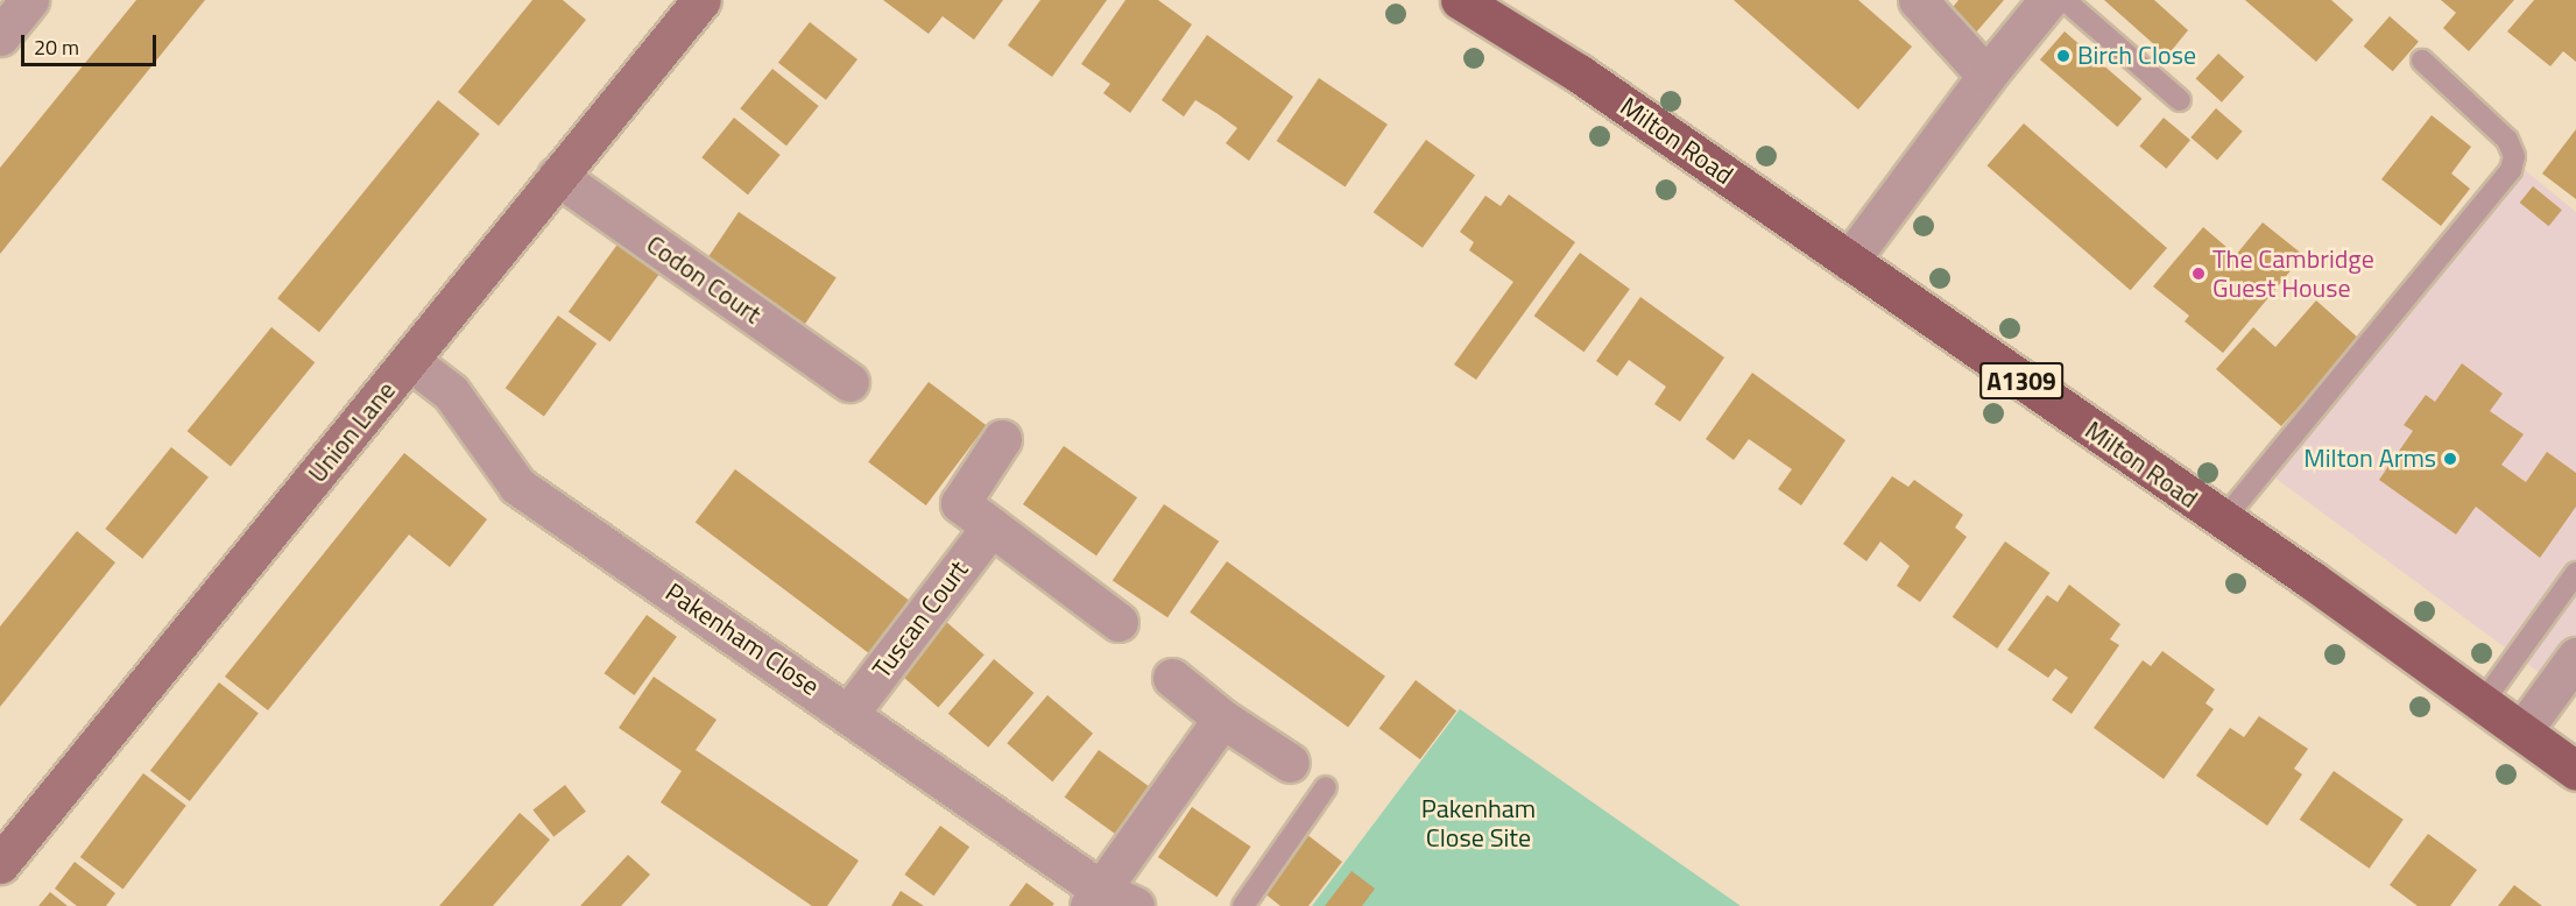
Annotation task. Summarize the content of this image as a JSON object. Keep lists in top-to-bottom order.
{
  "streets": {
    "main road": ["Milton Road", "A1309"],
    "street": [
      "Codon Court",
      "Union Lane",
      "Tuscan Court",
      "Pakenham Close"
    ]
  },
  "crossings": [
    ["Codon Court", "Union Lane"],
    ["Union Lane", "Pakenham Close"],
    ["Tuscan Court", "Pakenham Close"]
  ],
  "parks": ["Pakenham Close Site"],
  "places": ["Birch Close", "The Cambridge Guest House", "Milton Arms"],
  "scale_bar": "20 m"
}
